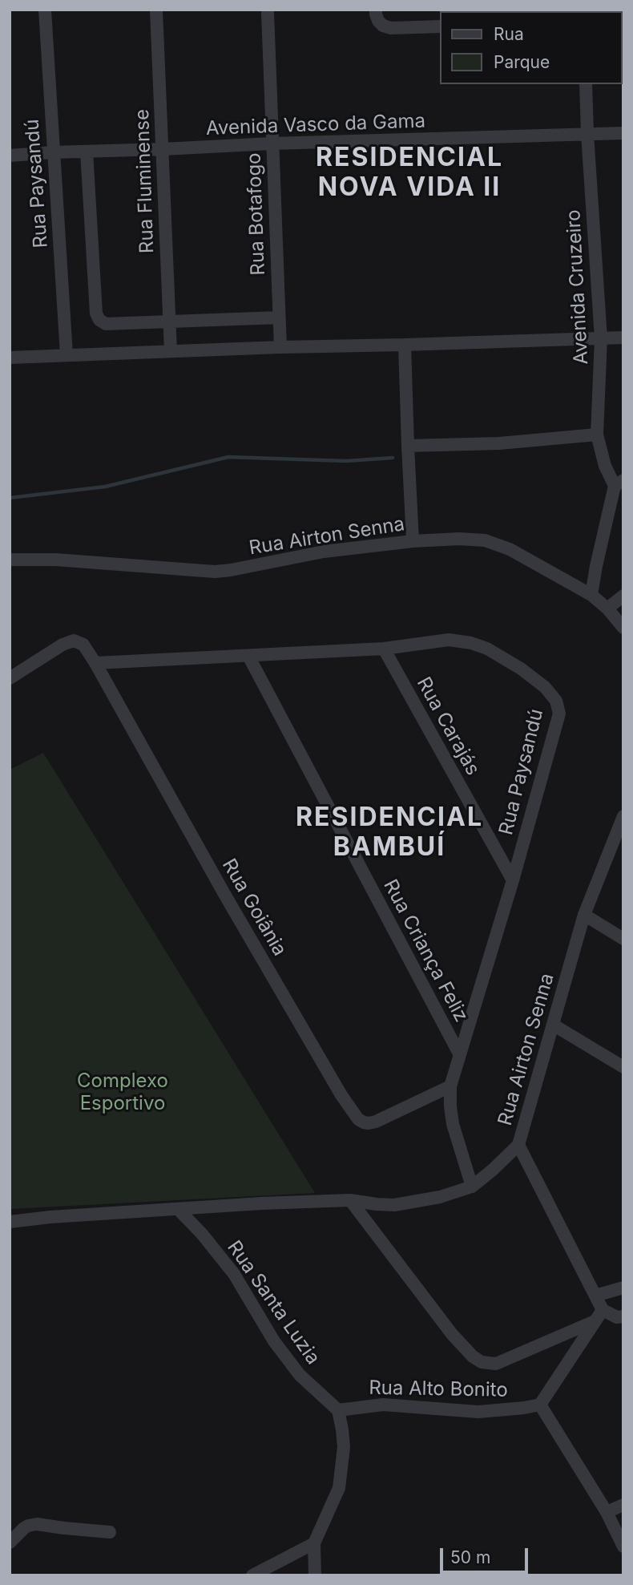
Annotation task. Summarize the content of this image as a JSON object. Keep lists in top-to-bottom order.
{
  "streets": {
    "street": [
      "Avenida Vasco da Gama",
      "Rua Fluminense",
      "Rua Paysandú",
      "Rua Botafogo",
      "Avenida Cruzeiro",
      "Rua Airton Senna",
      "Rua Carajás",
      "Rua Goiânia",
      "Rua Criança Feliz",
      "Rua Santa Luzia",
      "Rua Alto Bonito"
    ]
  },
  "crossings": [
    ["Avenida Vasco da Gama", "Rua Fluminense"],
    ["Avenida Vasco da Gama", "Rua Paysandú"],
    ["Avenida Vasco da Gama", "Rua Botafogo"],
    ["Avenida Vasco da Gama", "Avenida Cruzeiro"],
    ["Rua Paysandú", "Rua Airton Senna"],
    ["Rua Paysandú", "Rua Carajás"],
    ["Rua Paysandú", "Rua Goiânia"],
    ["Rua Paysandú", "Rua Criança Feliz"],
    ["Rua Airton Senna", "Rua Santa Luzia"],
    ["Rua Airton Senna", "Rua Alto Bonito"],
    ["Rua Santa Luzia", "Rua Alto Bonito"]
  ],
  "districts": ["RESIDENCIAL NOVA VIDA II", "RESIDENCIAL BAMBUÍ"],
  "parks": ["Complexo Esportivo"],
  "legend": ["Rua", "Parque"],
  "scale_bar": "50 m"
}
